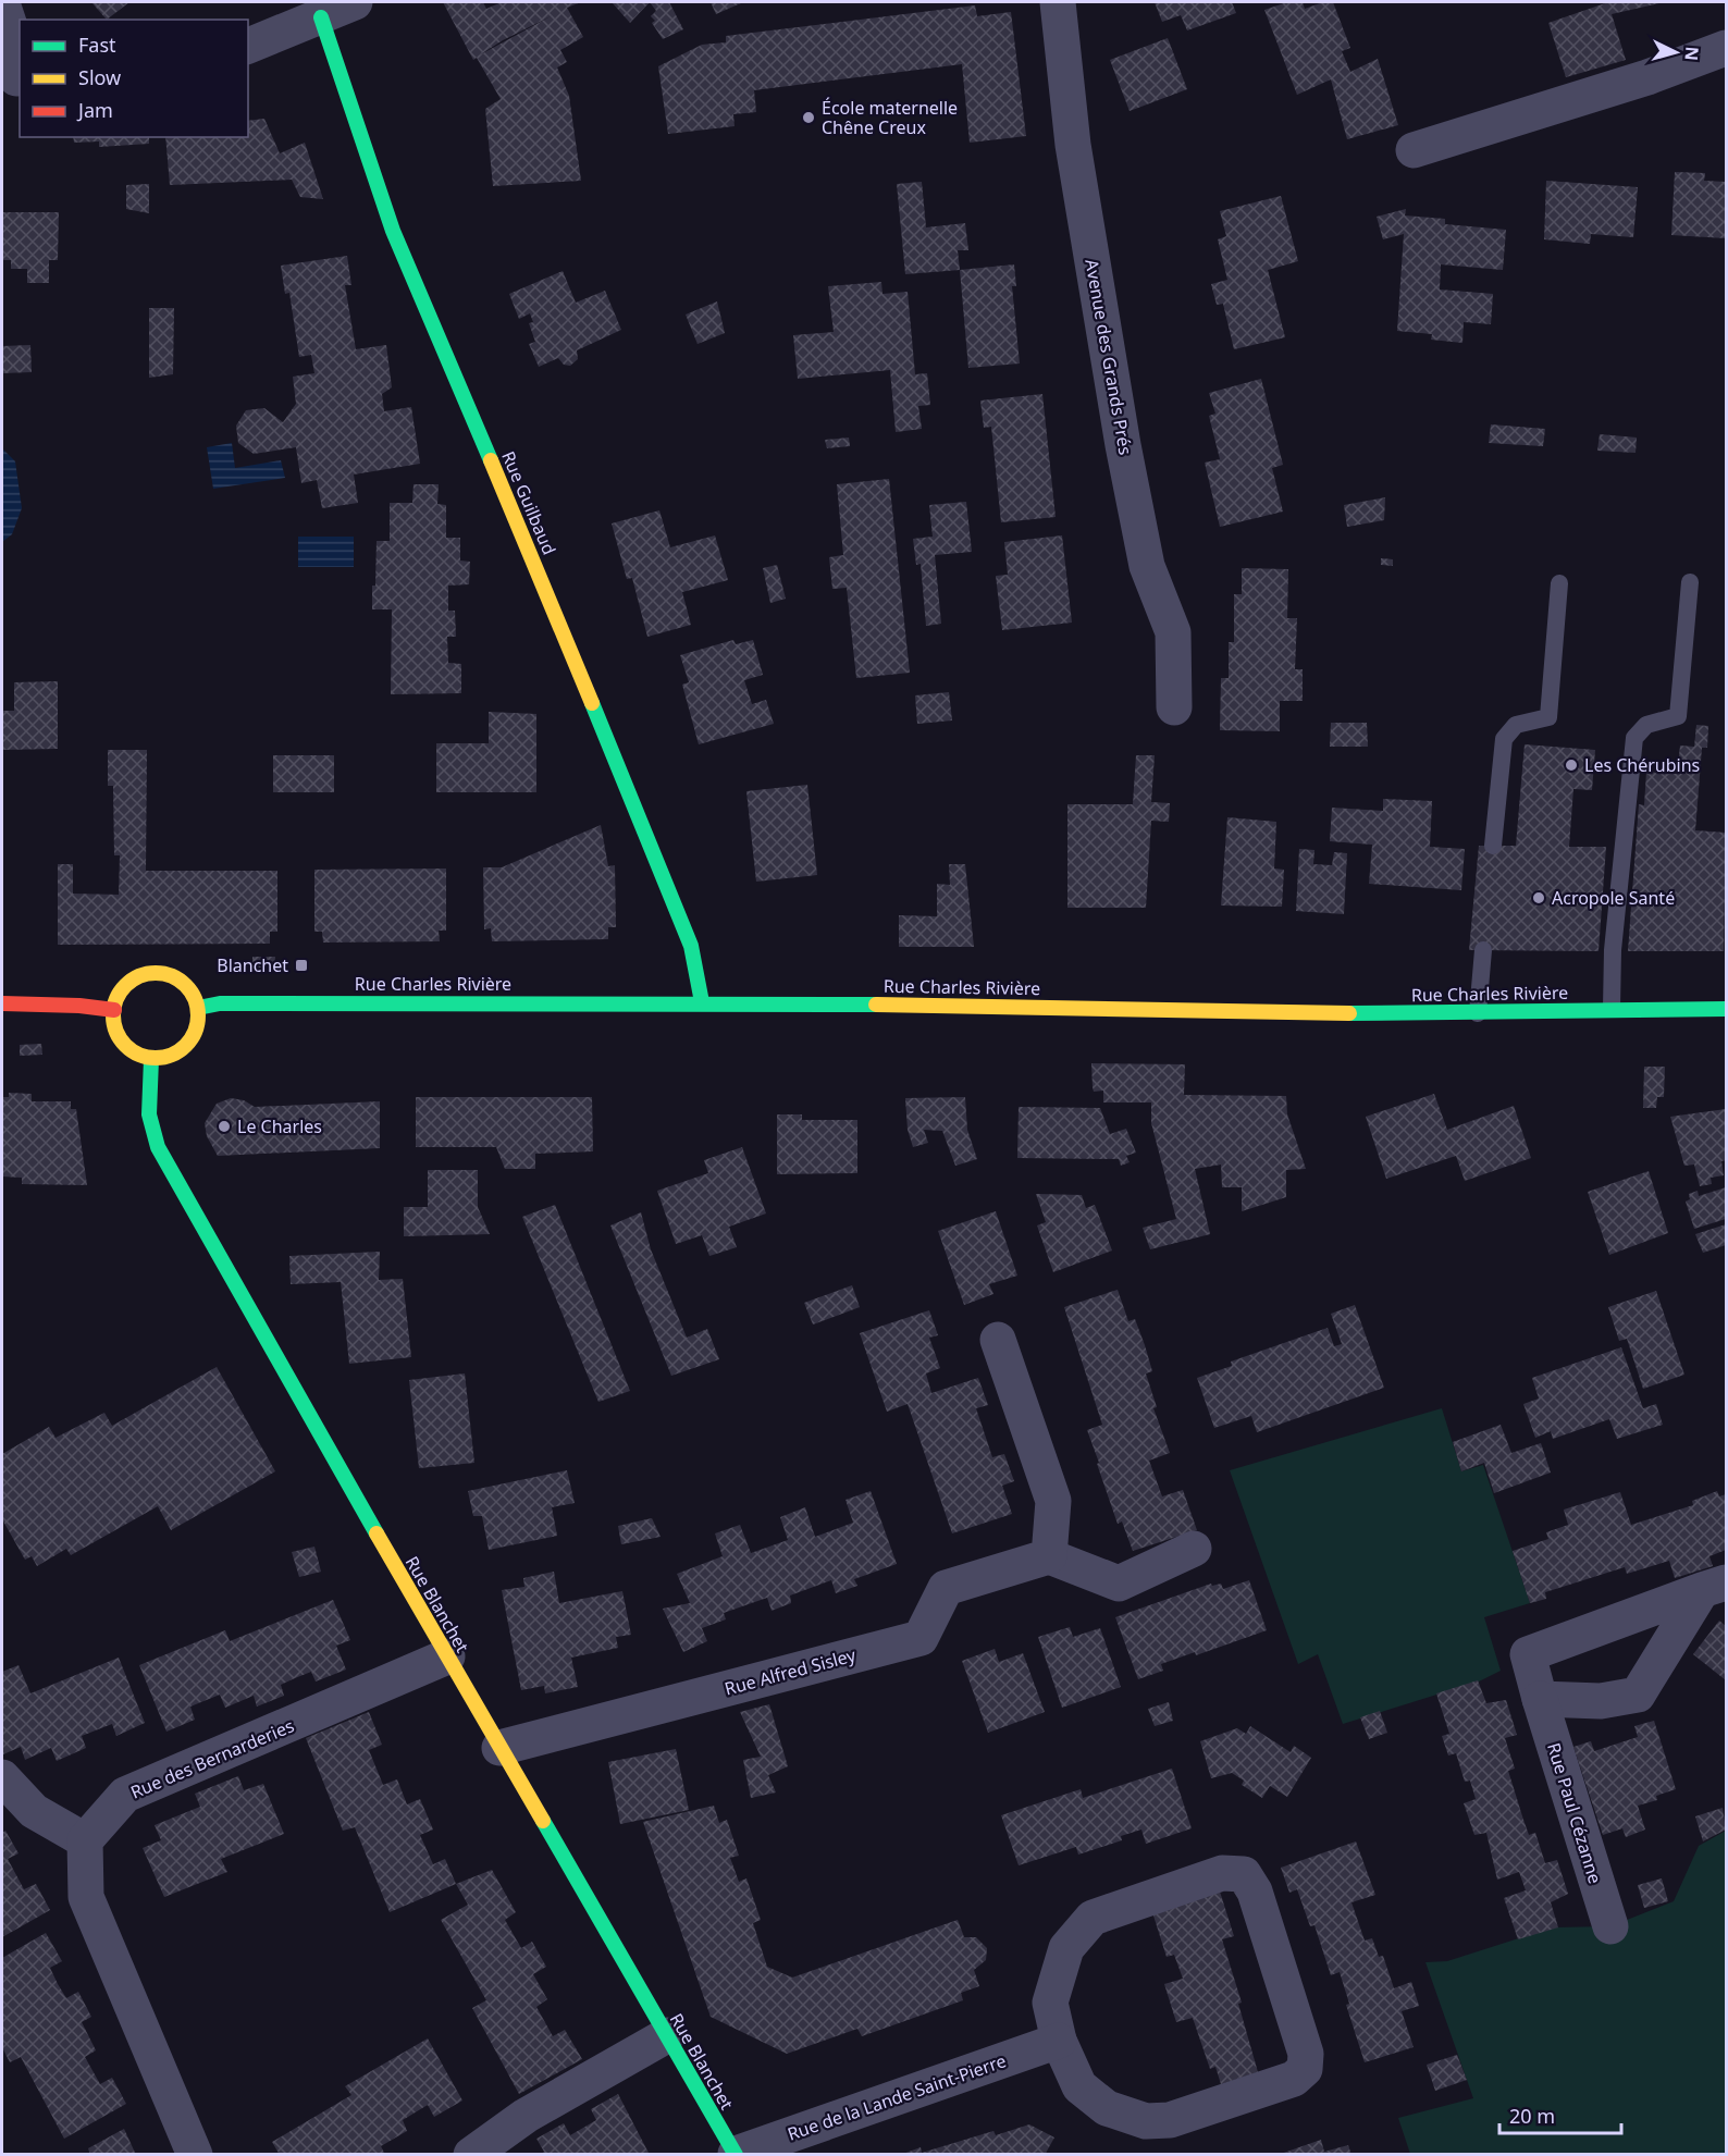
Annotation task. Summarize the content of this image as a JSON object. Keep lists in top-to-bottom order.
{
  "streets": {
    "street": [
      "Avenue des Grands Prés",
      "Rue Guilbaud",
      "Rue Charles Rivière",
      "Rue Blanchet",
      "Rue Alfred Sisley",
      "Rue des Bernarderies",
      "Rue Paul Cézanne",
      "Rue de la Lande Saint-Pierre"
    ]
  },
  "crossings": [
    ["Rue Guilbaud", "Rue Charles Rivière"],
    ["Rue Charles Rivière", "Rue Blanchet"],
    ["Rue Blanchet", "Rue Alfred Sisley"],
    ["Rue Blanchet", "Rue des Bernarderies"],
    ["Rue Blanchet", "Rue de la Lande Saint-Pierre"]
  ],
  "places": {
    "other": [
      "École maternelle Chêne Creux",
      "Les Chérubins",
      "Acropole Santé",
      "Le Charles"
    ],
    "transit": ["Blanchet"]
  },
  "legend": ["Fast", "Slow", "Jam"],
  "scale_bar": "20 m",
  "north": "right"
}
